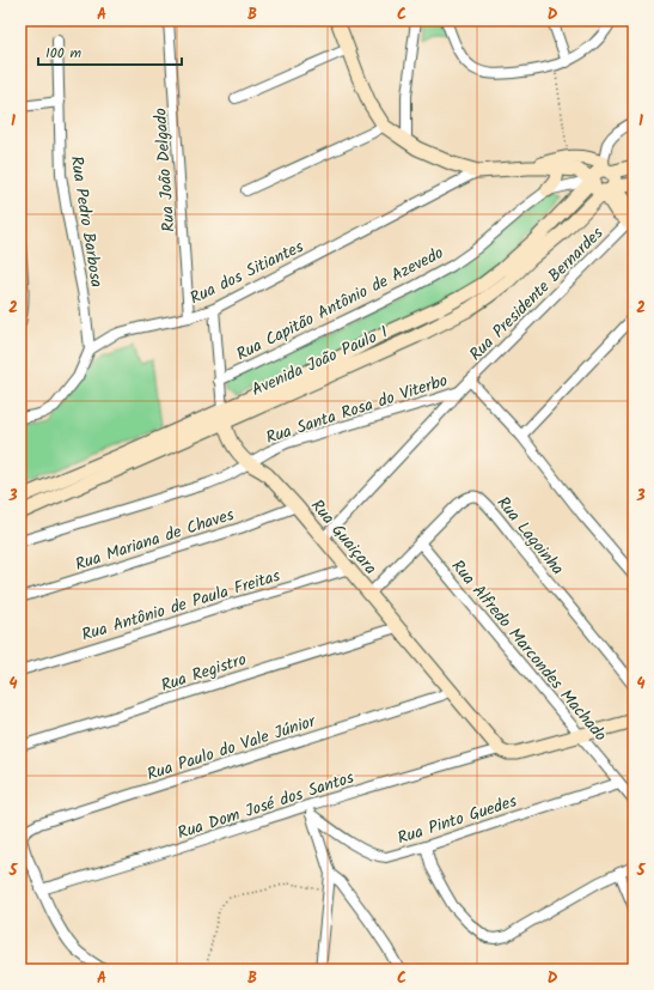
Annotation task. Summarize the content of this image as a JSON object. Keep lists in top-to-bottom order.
{
  "streets": {
    "main road": ["Avenida João Paulo I", "Rua Guaiçara"],
    "street": [
      "Rua João Delgado",
      "Rua Pedro Barbosa",
      "Rua dos Sitiantes",
      "Rua Presidente Bernardes",
      "Rua Capitão Antônio de Azevedo",
      "Rua Santa Rosa do Viterbo",
      "Rua Lagoinha",
      "Rua Mariana de Chaves",
      "Rua Antônio de Paula Freitas",
      "Rua Alfredo Marcondes Machado",
      "Rua Registro",
      "Rua Paulo do Vale Júnior",
      "Rua Dom José dos Santos",
      "Rua Pinto Guedes"
    ]
  },
  "crossings": [
    ["Rua João Delgado", "Rua dos Sitiantes"],
    ["Rua Pedro Barbosa", "Rua dos Sitiantes"],
    ["Rua dos Sitiantes", "Rua Guaiçara"],
    ["Rua Presidente Bernardes", "Rua Santa Rosa do Viterbo"],
    ["Rua Presidente Bernardes", "Rua Guaiçara"],
    ["Rua Capitão Antônio de Azevedo", "Avenida João Paulo I"],
    ["Rua Capitão Antônio de Azevedo", "Rua Guaiçara"],
    ["Avenida João Paulo I", "Rua Guaiçara"],
    ["Rua Santa Rosa do Viterbo", "Rua Guaiçara"],
    ["Rua Lagoinha", "Rua Guaiçara"],
    ["Rua Lagoinha", "Rua Alfredo Marcondes Machado"],
    ["Rua Guaiçara", "Rua Mariana de Chaves"],
    ["Rua Guaiçara", "Rua Antônio de Paula Freitas"],
    ["Rua Guaiçara", "Rua Registro"],
    ["Rua Guaiçara", "Rua Paulo do Vale Júnior"],
    ["Rua Guaiçara", "Rua Dom José dos Santos"],
    ["Rua Alfredo Marcondes Machado", "Rua Pinto Guedes"],
    ["Rua Dom José dos Santos", "Rua Pinto Guedes"]
  ],
  "scale_bar": "100 m",
  "grid": {
    "columns": [
      "A",
      "B",
      "C",
      "D"
    ],
    "rows": [
      "1",
      "2",
      "3",
      "4",
      "5"
    ]
  }
}
